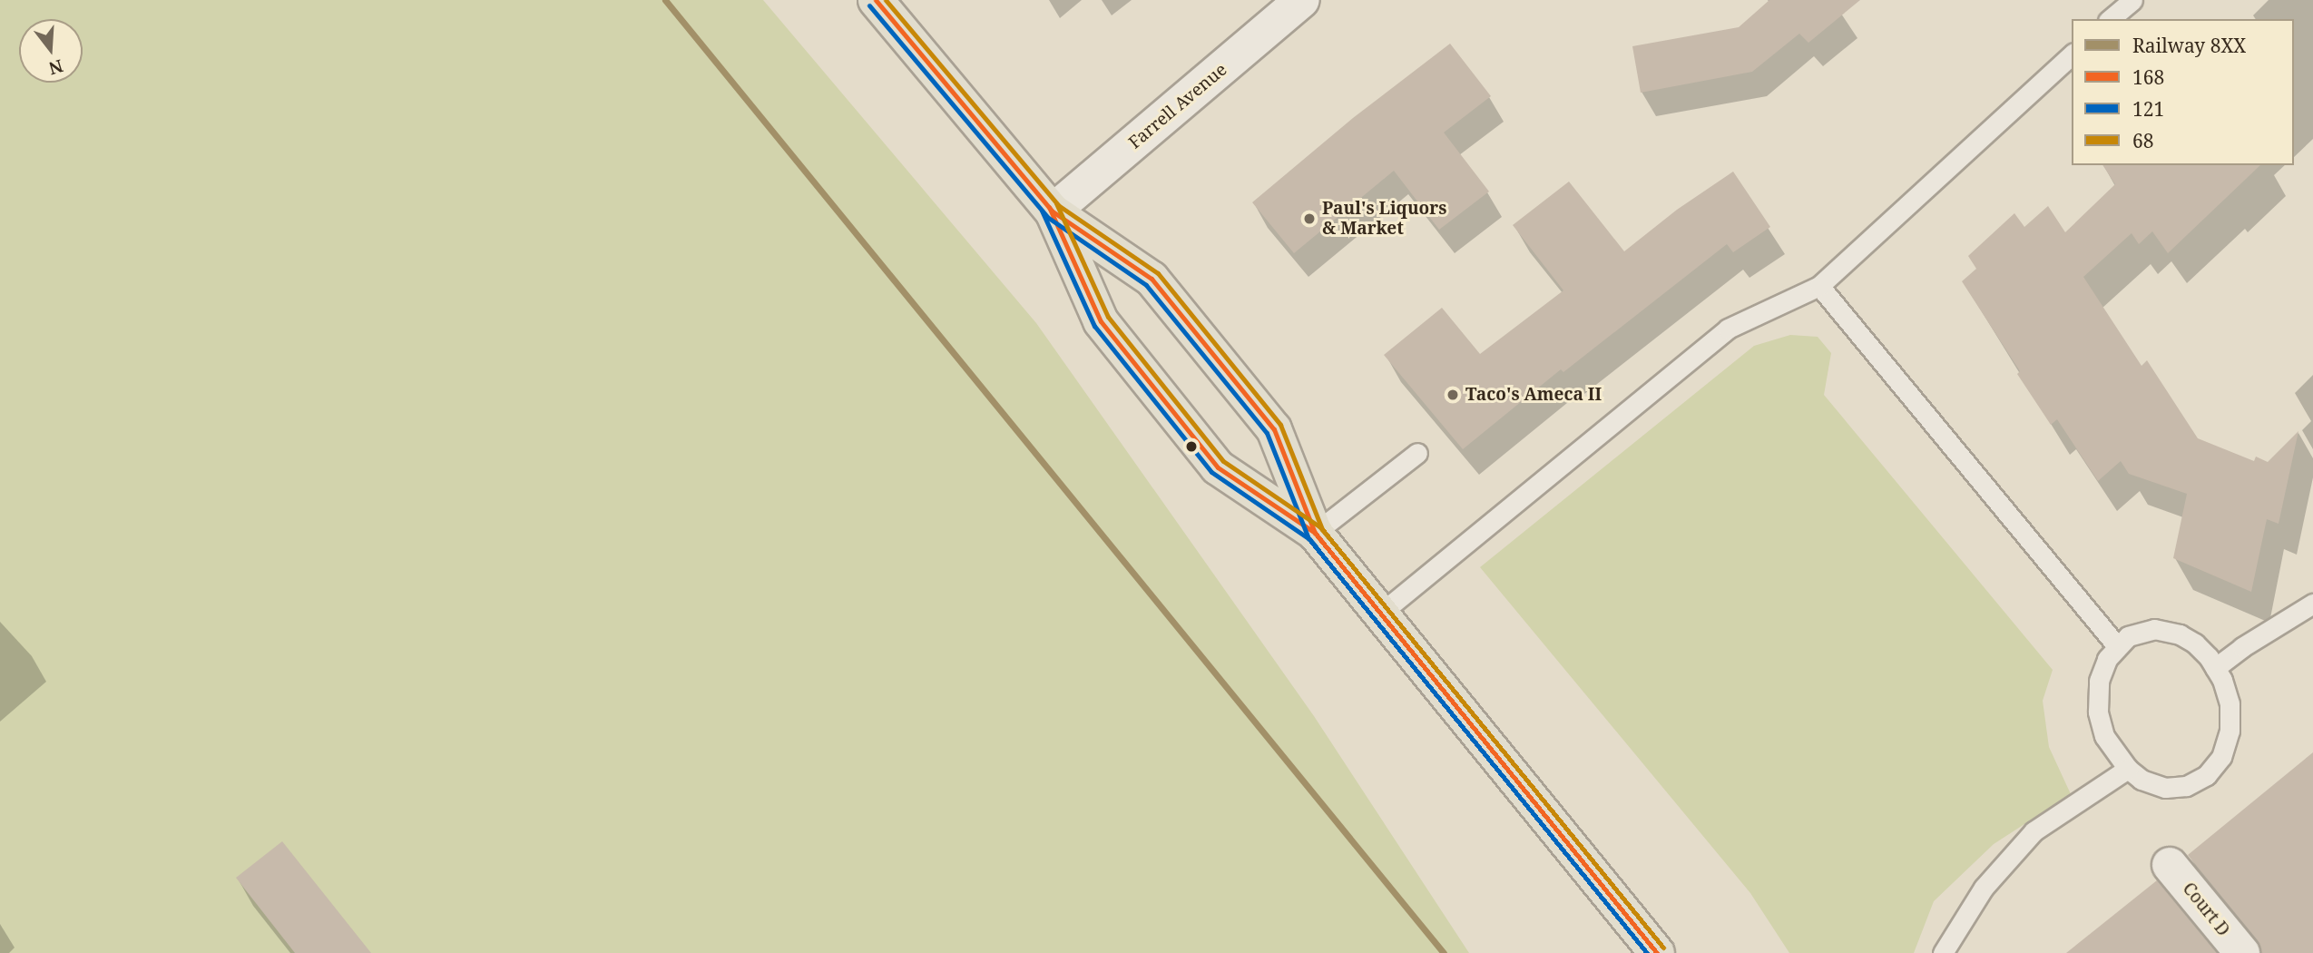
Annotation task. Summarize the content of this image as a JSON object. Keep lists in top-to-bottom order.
{
  "streets": {
    "street": ["Farrell Avenue", "Court D"]
  },
  "places": ["Paul's Liquors & Market", "Taco's Ameca II"],
  "lines": [
    "rail line 8XX",
    "transit line 168",
    "transit line 68",
    "transit line 121"
  ],
  "legend": [
    "Railway 8XX",
    "168",
    "121",
    "68"
  ],
  "north": "bottom"
}
